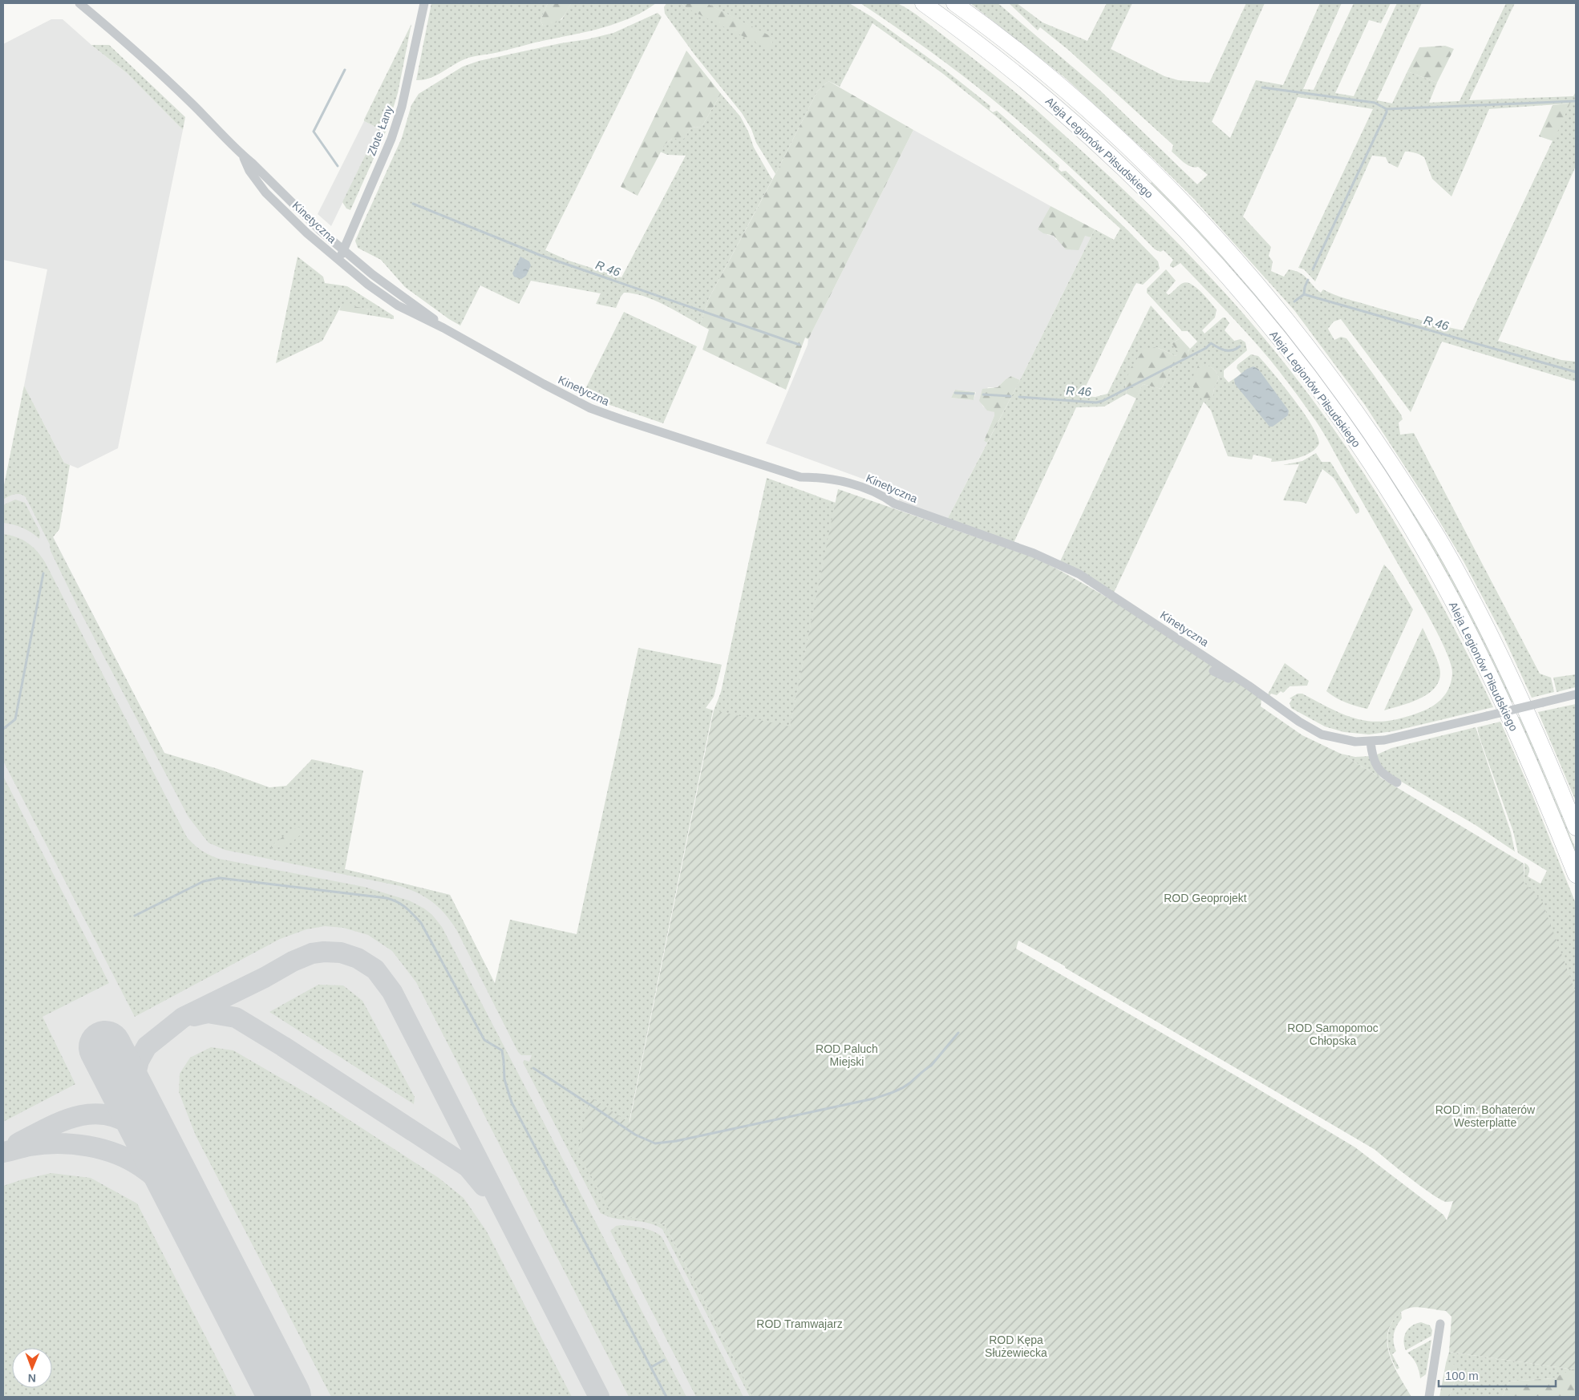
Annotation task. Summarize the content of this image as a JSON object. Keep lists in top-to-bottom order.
{
  "streets": {
    "highway": ["Aleja Legionów Piłsudskiego"],
    "street": ["Złote Łany", "Kinetyczna"]
  },
  "crossings": [
    ["Złote Łany", "Kinetyczna"]
  ],
  "water": ["R 46"],
  "parks": [
    "ROD Geoprojekt",
    "ROD Samopomoc Chłopska",
    "ROD Paluch Miejski",
    "ROD im. Bohaterów Westerplatte",
    "ROD Tramwajarz",
    "ROD Kępa Służewiecka"
  ],
  "scale_bar": "100 m",
  "north": "bottom"
}
